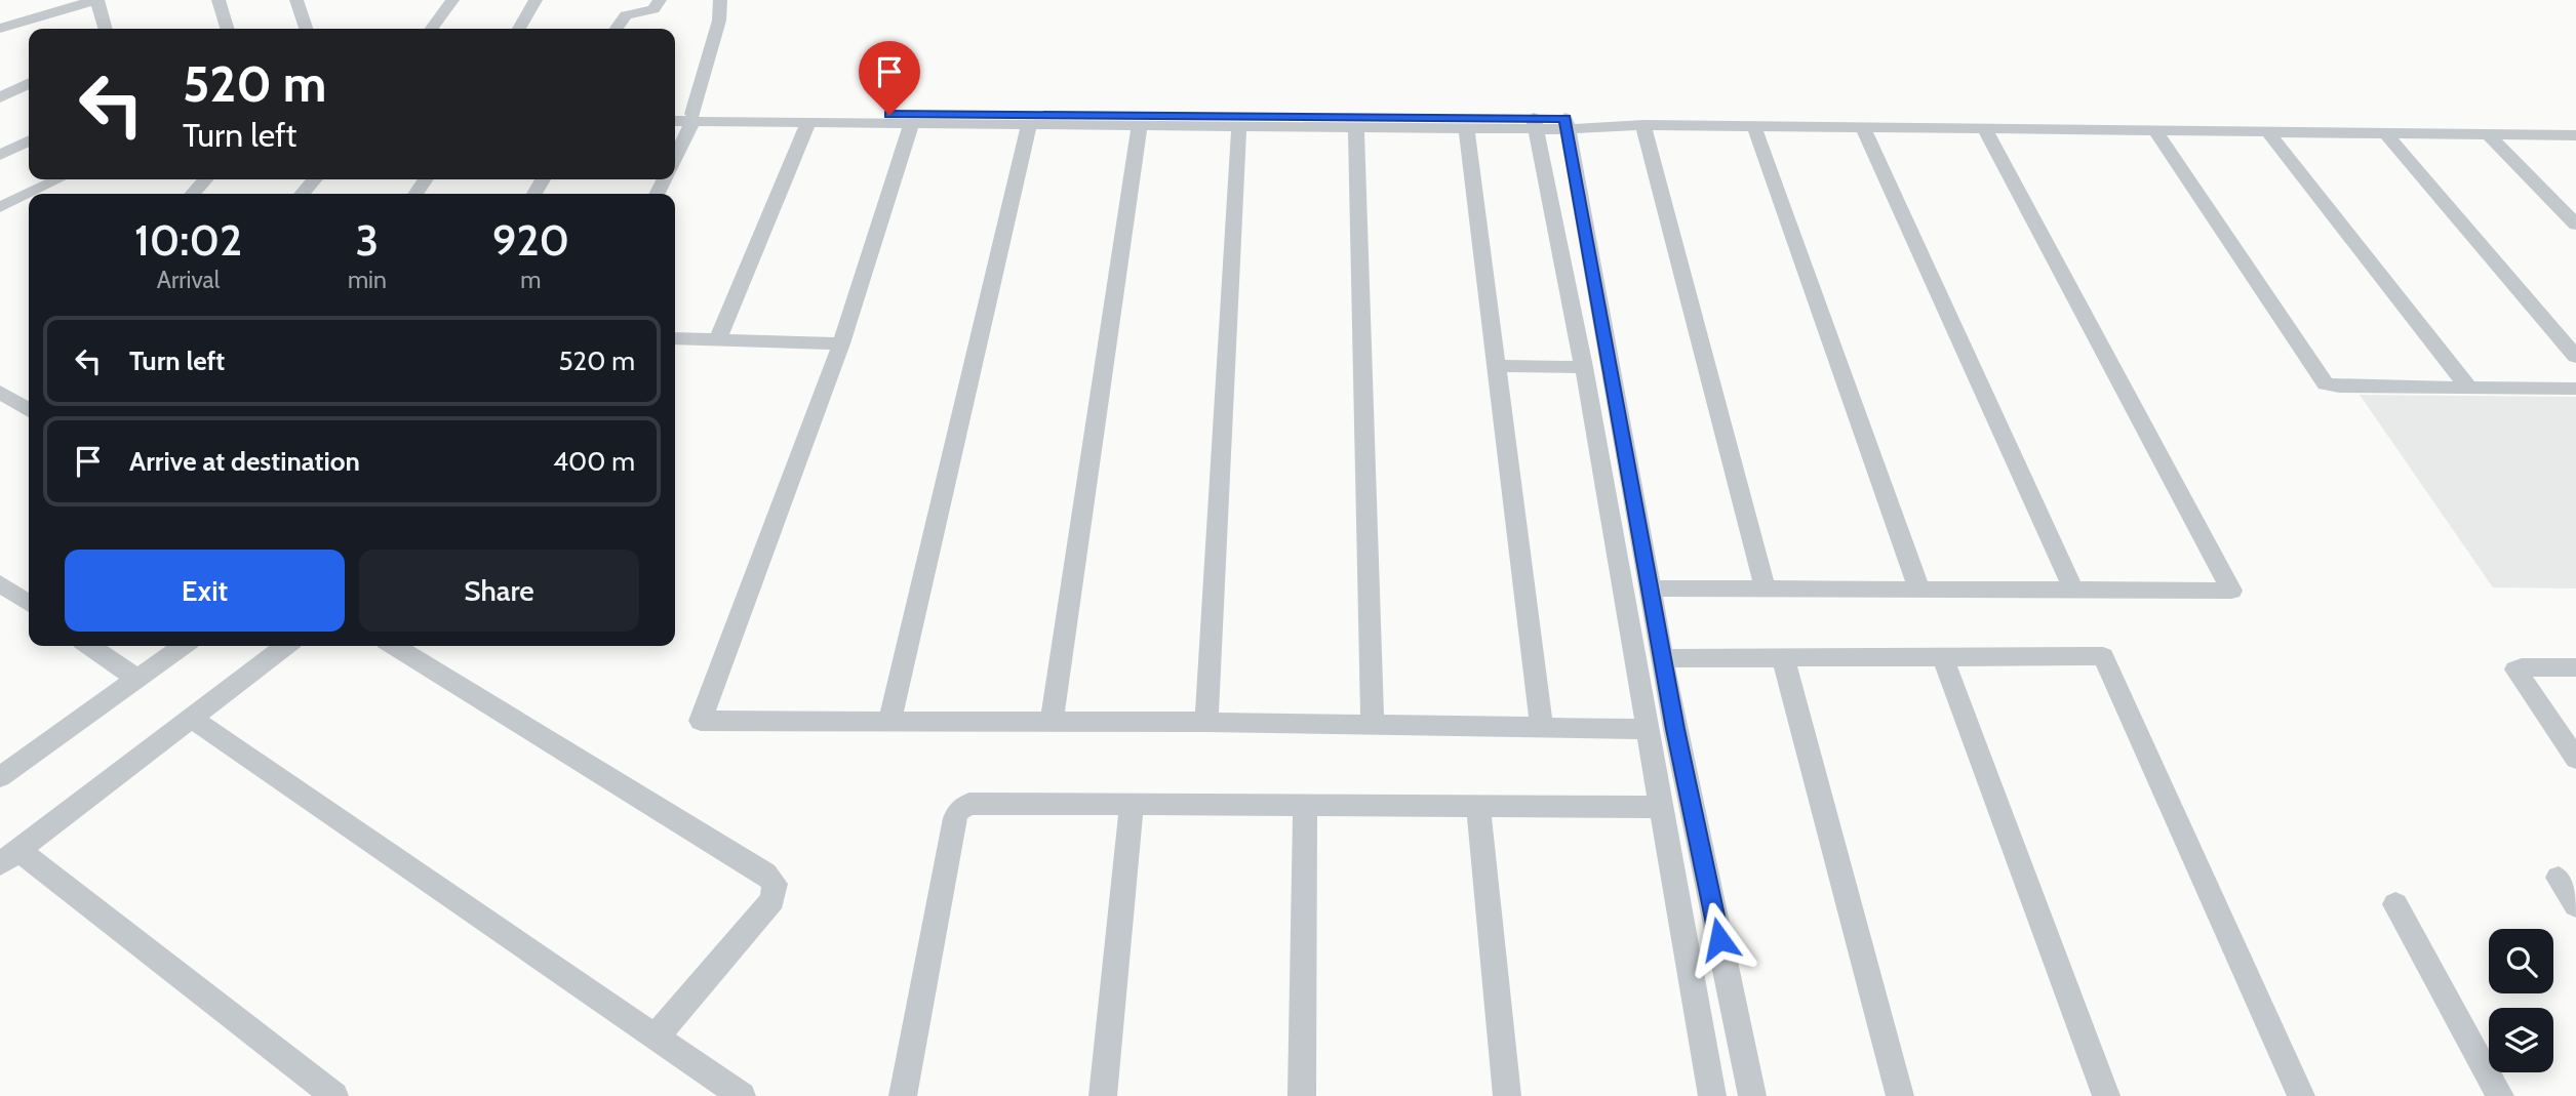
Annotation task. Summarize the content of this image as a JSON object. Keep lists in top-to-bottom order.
{
  "page": {
    "turn": ["520 m", "Turn left"],
    "eta": [
      "10:02",
      "Arrival",
      "3",
      "min",
      "920",
      "m"
    ],
    "list": [
      {
        "name": "Turn left",
        "value": "520 m"
      },
      {
        "name": "Arrive at destination",
        "value": "400 m"
      }
    ],
    "buttons": ["Exit", "Share"]
  }
}
